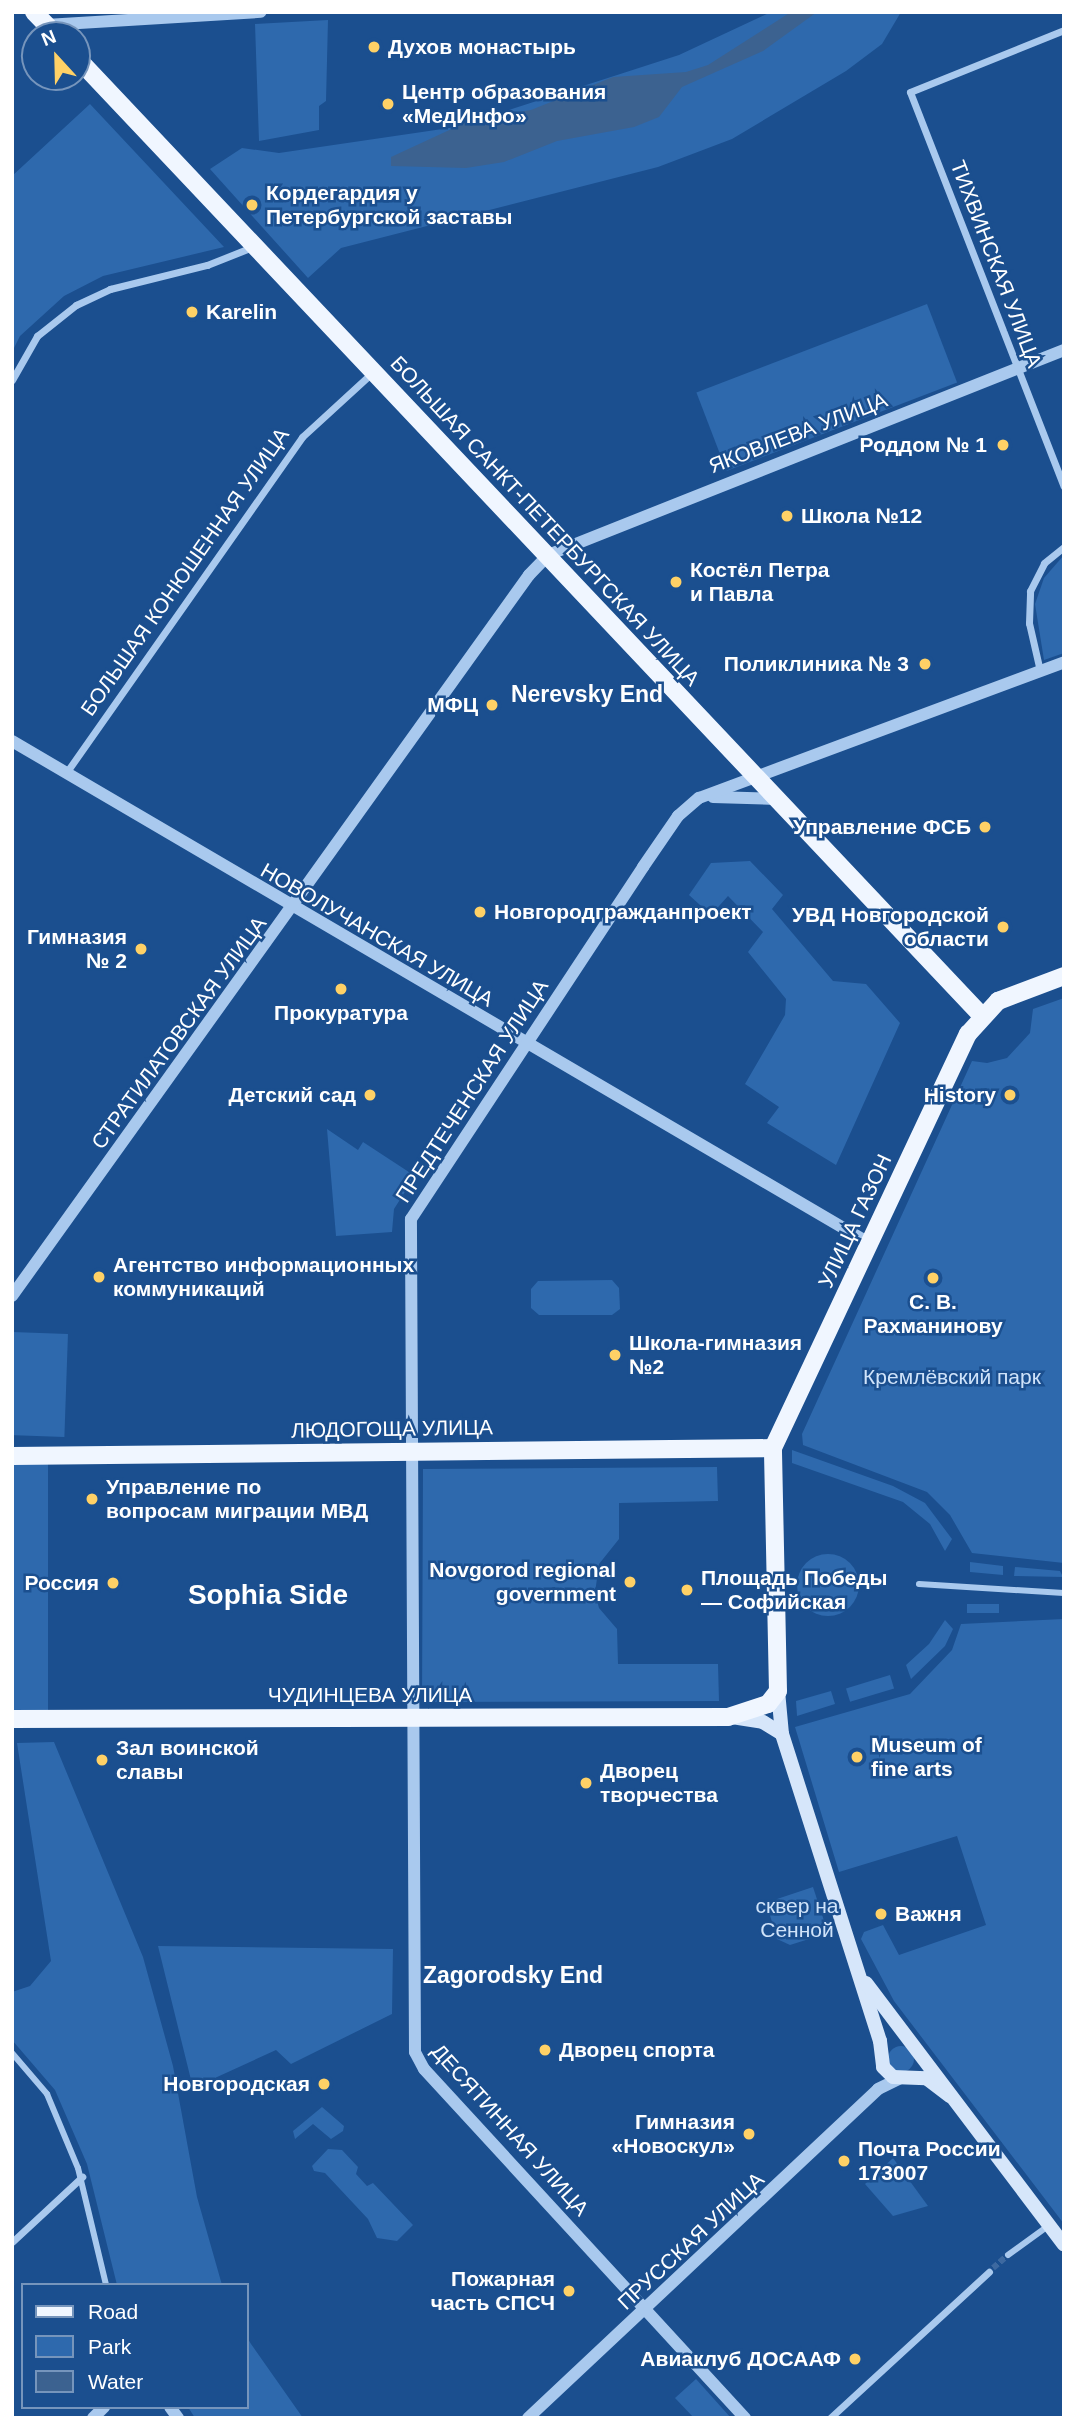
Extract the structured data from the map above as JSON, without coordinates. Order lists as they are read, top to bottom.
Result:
{
  "streets": {
    "main road": [
      "БОЛЬШАЯ САНКТ-ПЕТЕРБУРГСКАЯ УЛИЦА",
      "УЛИЦА ГАЗОН",
      "ЛЮДОГОЩА УЛИЦА",
      "ЧУДИНЦЕВА УЛИЦА"
    ],
    "street": [
      "ТИХВИНСКАЯ УЛИЦА",
      "ЯКОВЛЕВА УЛИЦА",
      "БОЛЬШАЯ КОНЮШЕННАЯ УЛИЦА",
      "НОВОЛУЧАНСКАЯ УЛИЦА",
      "СТРАТИЛАТОВСКАЯ УЛИЦА",
      "ПРЕДТЕЧЕНСКАЯ УЛИЦА",
      "ДЕСЯТИННАЯ УЛИЦА",
      "ПРУССКАЯ УЛИЦА"
    ]
  },
  "crossings": [
    ["ТИХВИНСКАЯ УЛИЦА", "ЯКОВЛЕВА УЛИЦА"],
    ["ЯКОВЛЕВА УЛИЦА", "БОЛЬШАЯ САНКТ-ПЕТЕРБУРГСКАЯ УЛИЦА"],
    ["ЯКОВЛЕВА УЛИЦА", "СТРАТИЛАТОВСКАЯ УЛИЦА"],
    ["БОЛЬШАЯ САНКТ-ПЕТЕРБУРГСКАЯ УЛИЦА", "БОЛЬШАЯ КОНЮШЕННАЯ УЛИЦА"],
    ["БОЛЬШАЯ САНКТ-ПЕТЕРБУРГСКАЯ УЛИЦА", "СТРАТИЛАТОВСКАЯ УЛИЦА"],
    ["БОЛЬШАЯ САНКТ-ПЕТЕРБУРГСКАЯ УЛИЦА", "ПРЕДТЕЧЕНСКАЯ УЛИЦА"],
    ["БОЛЬШАЯ САНКТ-ПЕТЕРБУРГСКАЯ УЛИЦА", "УЛИЦА ГАЗОН"],
    ["БОЛЬШАЯ КОНЮШЕННАЯ УЛИЦА", "НОВОЛУЧАНСКАЯ УЛИЦА"],
    ["НОВОЛУЧАНСКАЯ УЛИЦА", "СТРАТИЛАТОВСКАЯ УЛИЦА"],
    ["НОВОЛУЧАНСКАЯ УЛИЦА", "ПРЕДТЕЧЕНСКАЯ УЛИЦА"],
    ["НОВОЛУЧАНСКАЯ УЛИЦА", "УЛИЦА ГАЗОН"],
    ["ПРЕДТЕЧЕНСКАЯ УЛИЦА", "ЛЮДОГОЩА УЛИЦА"],
    ["ПРЕДТЕЧЕНСКАЯ УЛИЦА", "ЧУДИНЦЕВА УЛИЦА"],
    ["ПРЕДТЕЧЕНСКАЯ УЛИЦА", "ДЕСЯТИННАЯ УЛИЦА"],
    ["УЛИЦА ГАЗОН", "ЛЮДОГОЩА УЛИЦА"],
    ["ЧУДИНЦЕВА УЛИЦА", "ДЕСЯТИННАЯ УЛИЦА"],
    ["ДЕСЯТИННАЯ УЛИЦА", "ПРУССКАЯ УЛИЦА"]
  ],
  "districts": ["Nerevsky End", "Sophia Side", "Zagorodsky End"],
  "parks": ["Кремлёвский парк", "сквер на Сенной"],
  "places": [
    "Духов монастырь",
    "Центр образования «МедИнфо»",
    "Кордегардия у Петербургской заставы",
    "Karelin",
    "Роддом № 1",
    "Школа №12",
    "Костёл Петра и Павла",
    "Поликлиника № 3",
    "МФЦ",
    "Управление ФСБ",
    "Новгородгражданпроект",
    "УВД Новгородской области",
    "Гимназия № 2",
    "Прокуратура",
    "Детский сад",
    "History",
    "Агентство информационных коммуникаций",
    "С. В. Рахманинову",
    "Школа-гимназия №2",
    "Управление по вопросам миграции МВД",
    "Novgorod regional government",
    "Россия",
    "Площадь Победы — Софийская",
    "Museum of fine arts",
    "Зал воинской славы",
    "Дворец творчества",
    "Важня",
    "Дворец спорта",
    "Новгородская",
    "Гимназия «Новоскул»",
    "Почта России 173007",
    "Пожарная часть СПСЧ",
    "Авиаклуб ДОСААФ"
  ],
  "legend": ["Road", "Park", "Water"],
  "north": "top"
}
